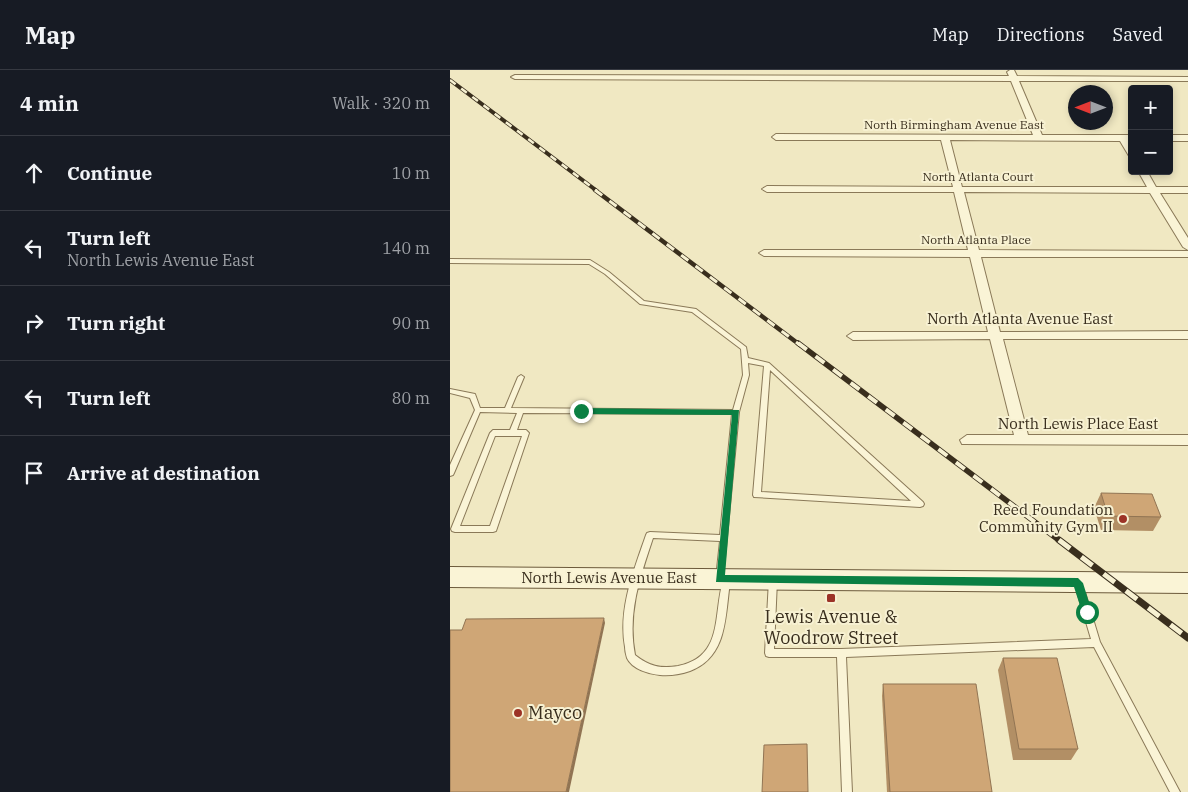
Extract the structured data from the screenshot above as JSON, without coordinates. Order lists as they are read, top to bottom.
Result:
{
  "streets": {
    "main road": ["North Lewis Avenue East"],
    "street": [
      "North Birmingham Avenue East",
      "North Atlanta Court",
      "North Atlanta Place",
      "North Atlanta Avenue East",
      "North Lewis Place East"
    ]
  },
  "places": {
    "other": ["Reed Foundation Community Gym II", "Mayco"],
    "transit": ["Lewis Avenue & Woodrow Street"]
  },
  "north": "left",
  "page": {
    "header": "Map",
    "nav": ["Map", "Directions", "Saved"],
    "heading": ["4 min", "Walk · 320 m"],
    "map_buttons": ["+", "−"],
    "list": [
      ["Continue", "10 m"],
      ["Turn left", "North Lewis Avenue East", "140 m"],
      ["Turn right", "90 m"],
      ["Turn left", "80 m"],
      "Arrive at destination"
    ]
  }
}
